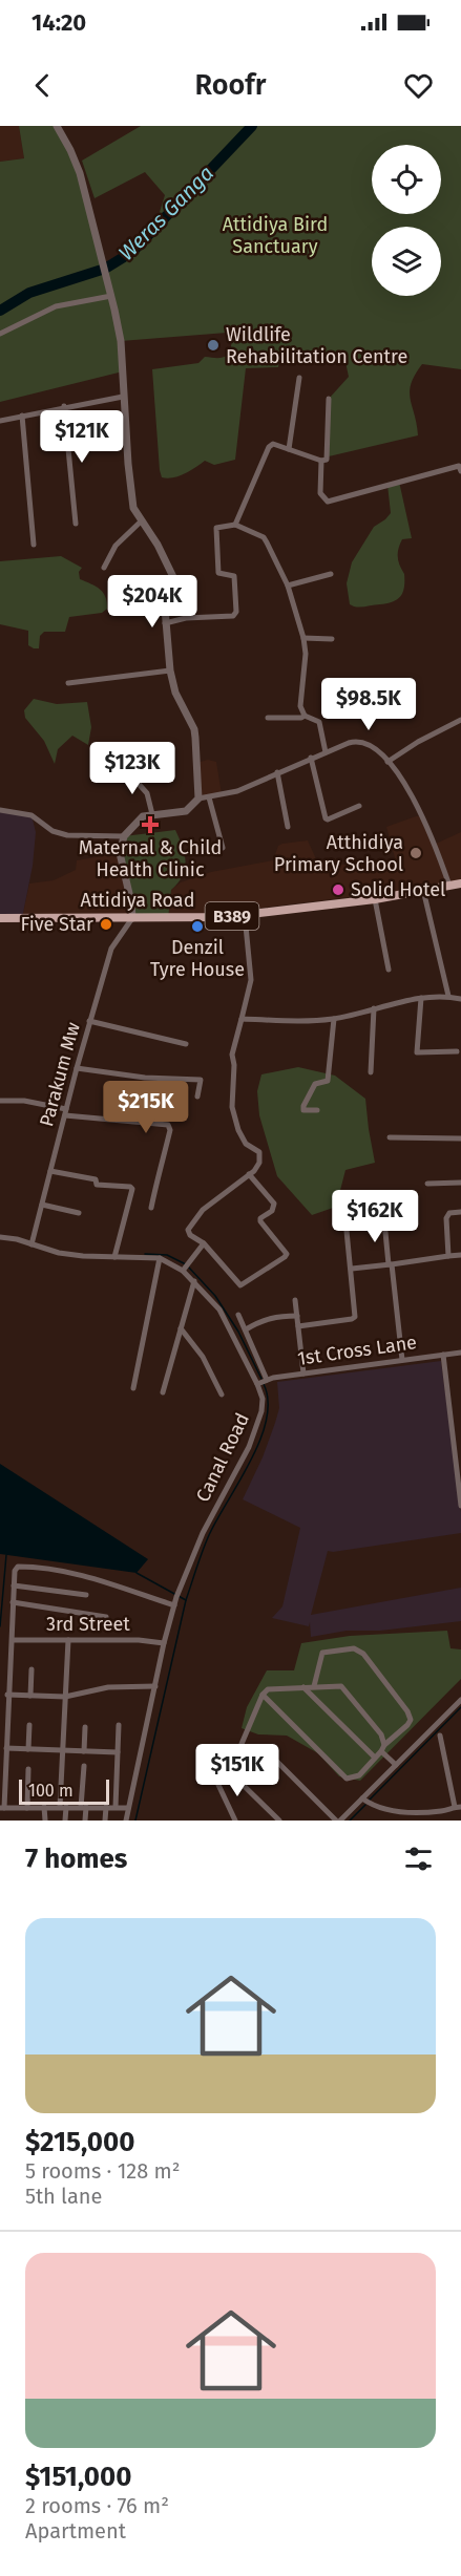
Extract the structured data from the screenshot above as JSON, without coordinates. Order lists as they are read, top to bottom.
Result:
{
  "streets": {
    "main road": ["Attidiya Road", "B389"],
    "street": [
      "Parakum Mw",
      "1st Cross Lane",
      "Canal Road",
      "3rd Street"
    ]
  },
  "crossings": [
    ["Attidiya Road", "Parakum Mw"],
    ["Parakum Mw", "Canal Road"],
    ["1st Cross Lane", "Canal Road"],
    ["Canal Road", "3rd Street"]
  ],
  "water": ["Weras Ganga"],
  "parks": ["Attidiya Bird Sanctuary"],
  "places": {
    "other": [
      "Wildlife Rehabilitation Centre",
      "Atthidiya Primary School",
      "Solid Hotel",
      "Five Star",
      "Denzil Tyre House"
    ],
    "health": ["Maternal & Child Health Clinic"]
  },
  "scale_bar": "100 m",
  "page": {
    "status": "14:20",
    "header": "Roofr",
    "price": [
      "$121K",
      "$204K",
      "$98.5K",
      "$123K",
      "$215K",
      "$162K",
      "$151K"
    ],
    "scale": "100 m",
    "heading": "7 homes",
    "list": [
      {
        "name": "$215,000",
        "note": "5 rooms · 128 m² · 5th lane"
      },
      {
        "name": "$151,000",
        "note": "2 rooms · 76 m² · Apartment"
      }
    ]
  }
}
